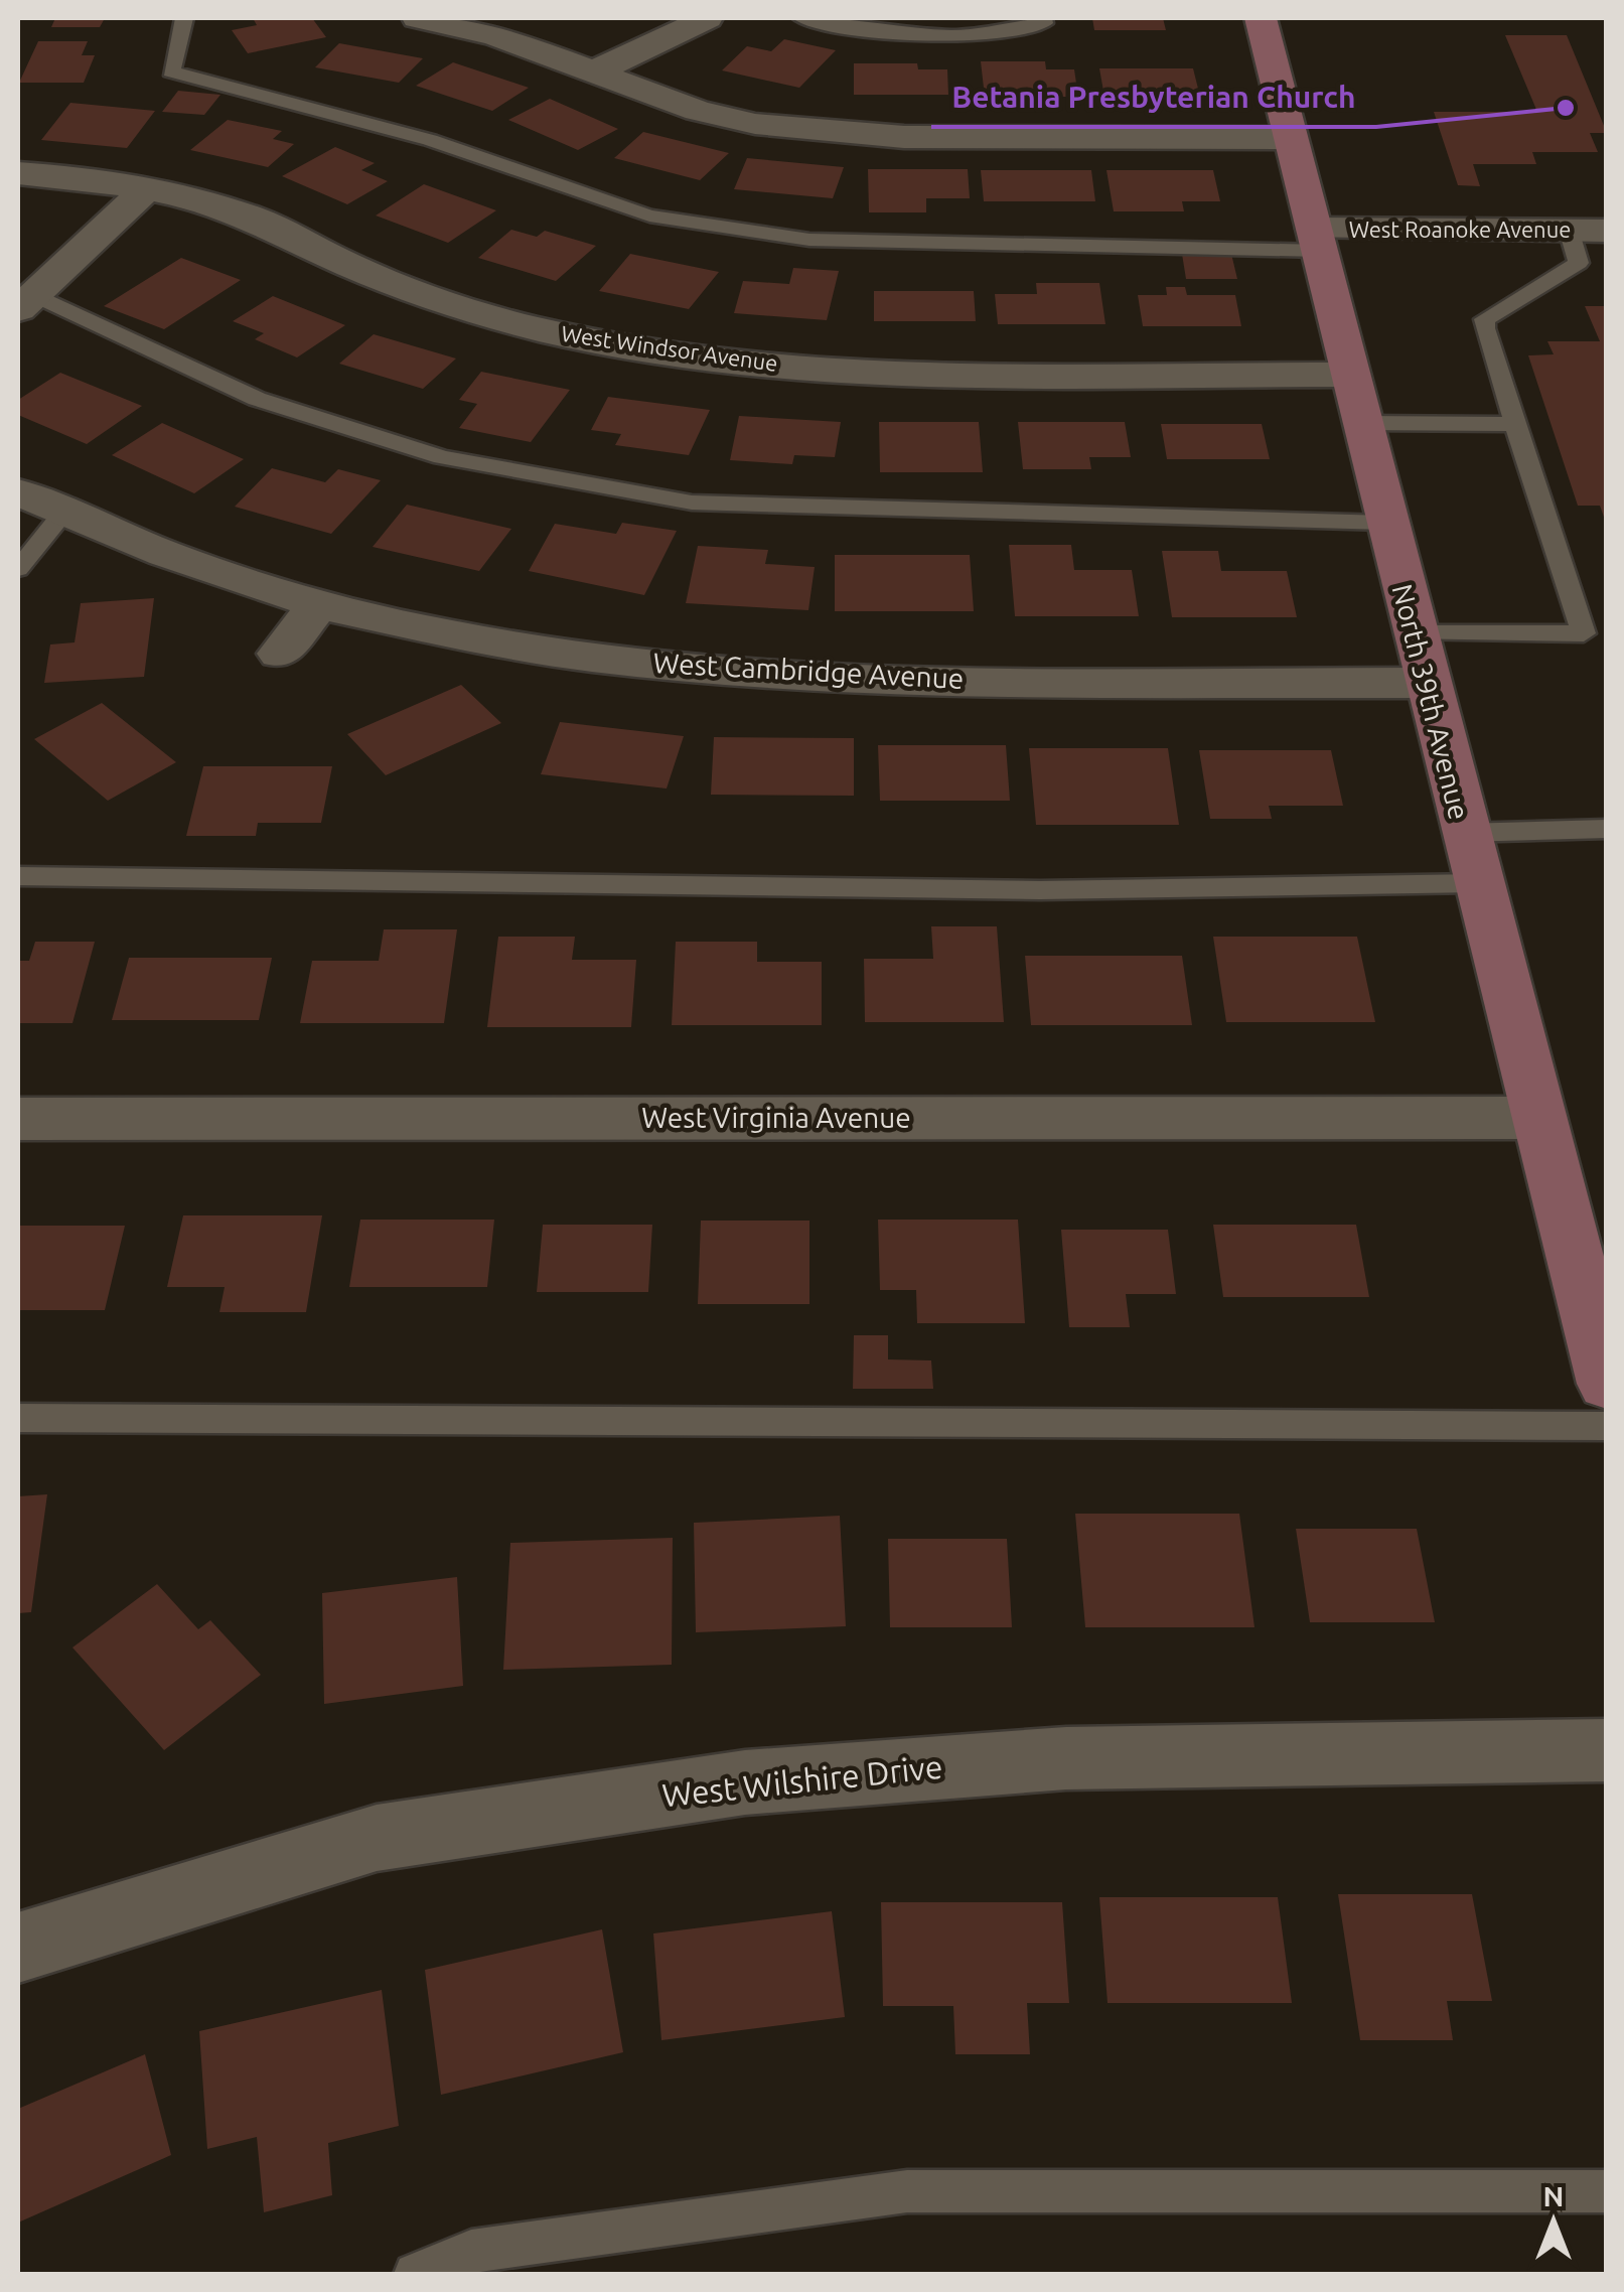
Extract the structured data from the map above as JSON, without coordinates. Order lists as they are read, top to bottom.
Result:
{
  "streets": {
    "street": [
      "West Roanoke Avenue",
      "West Windsor Avenue",
      "West Cambridge Avenue",
      "North 39th Avenue",
      "West Virginia Avenue",
      "West Wilshire Drive"
    ]
  },
  "crossings": [
    ["West Roanoke Avenue", "North 39th Avenue"],
    ["West Windsor Avenue", "North 39th Avenue"],
    ["West Cambridge Avenue", "North 39th Avenue"],
    ["North 39th Avenue", "West Virginia Avenue"]
  ],
  "places": ["Betania Presbyterian Church"],
  "north": "top"
}
